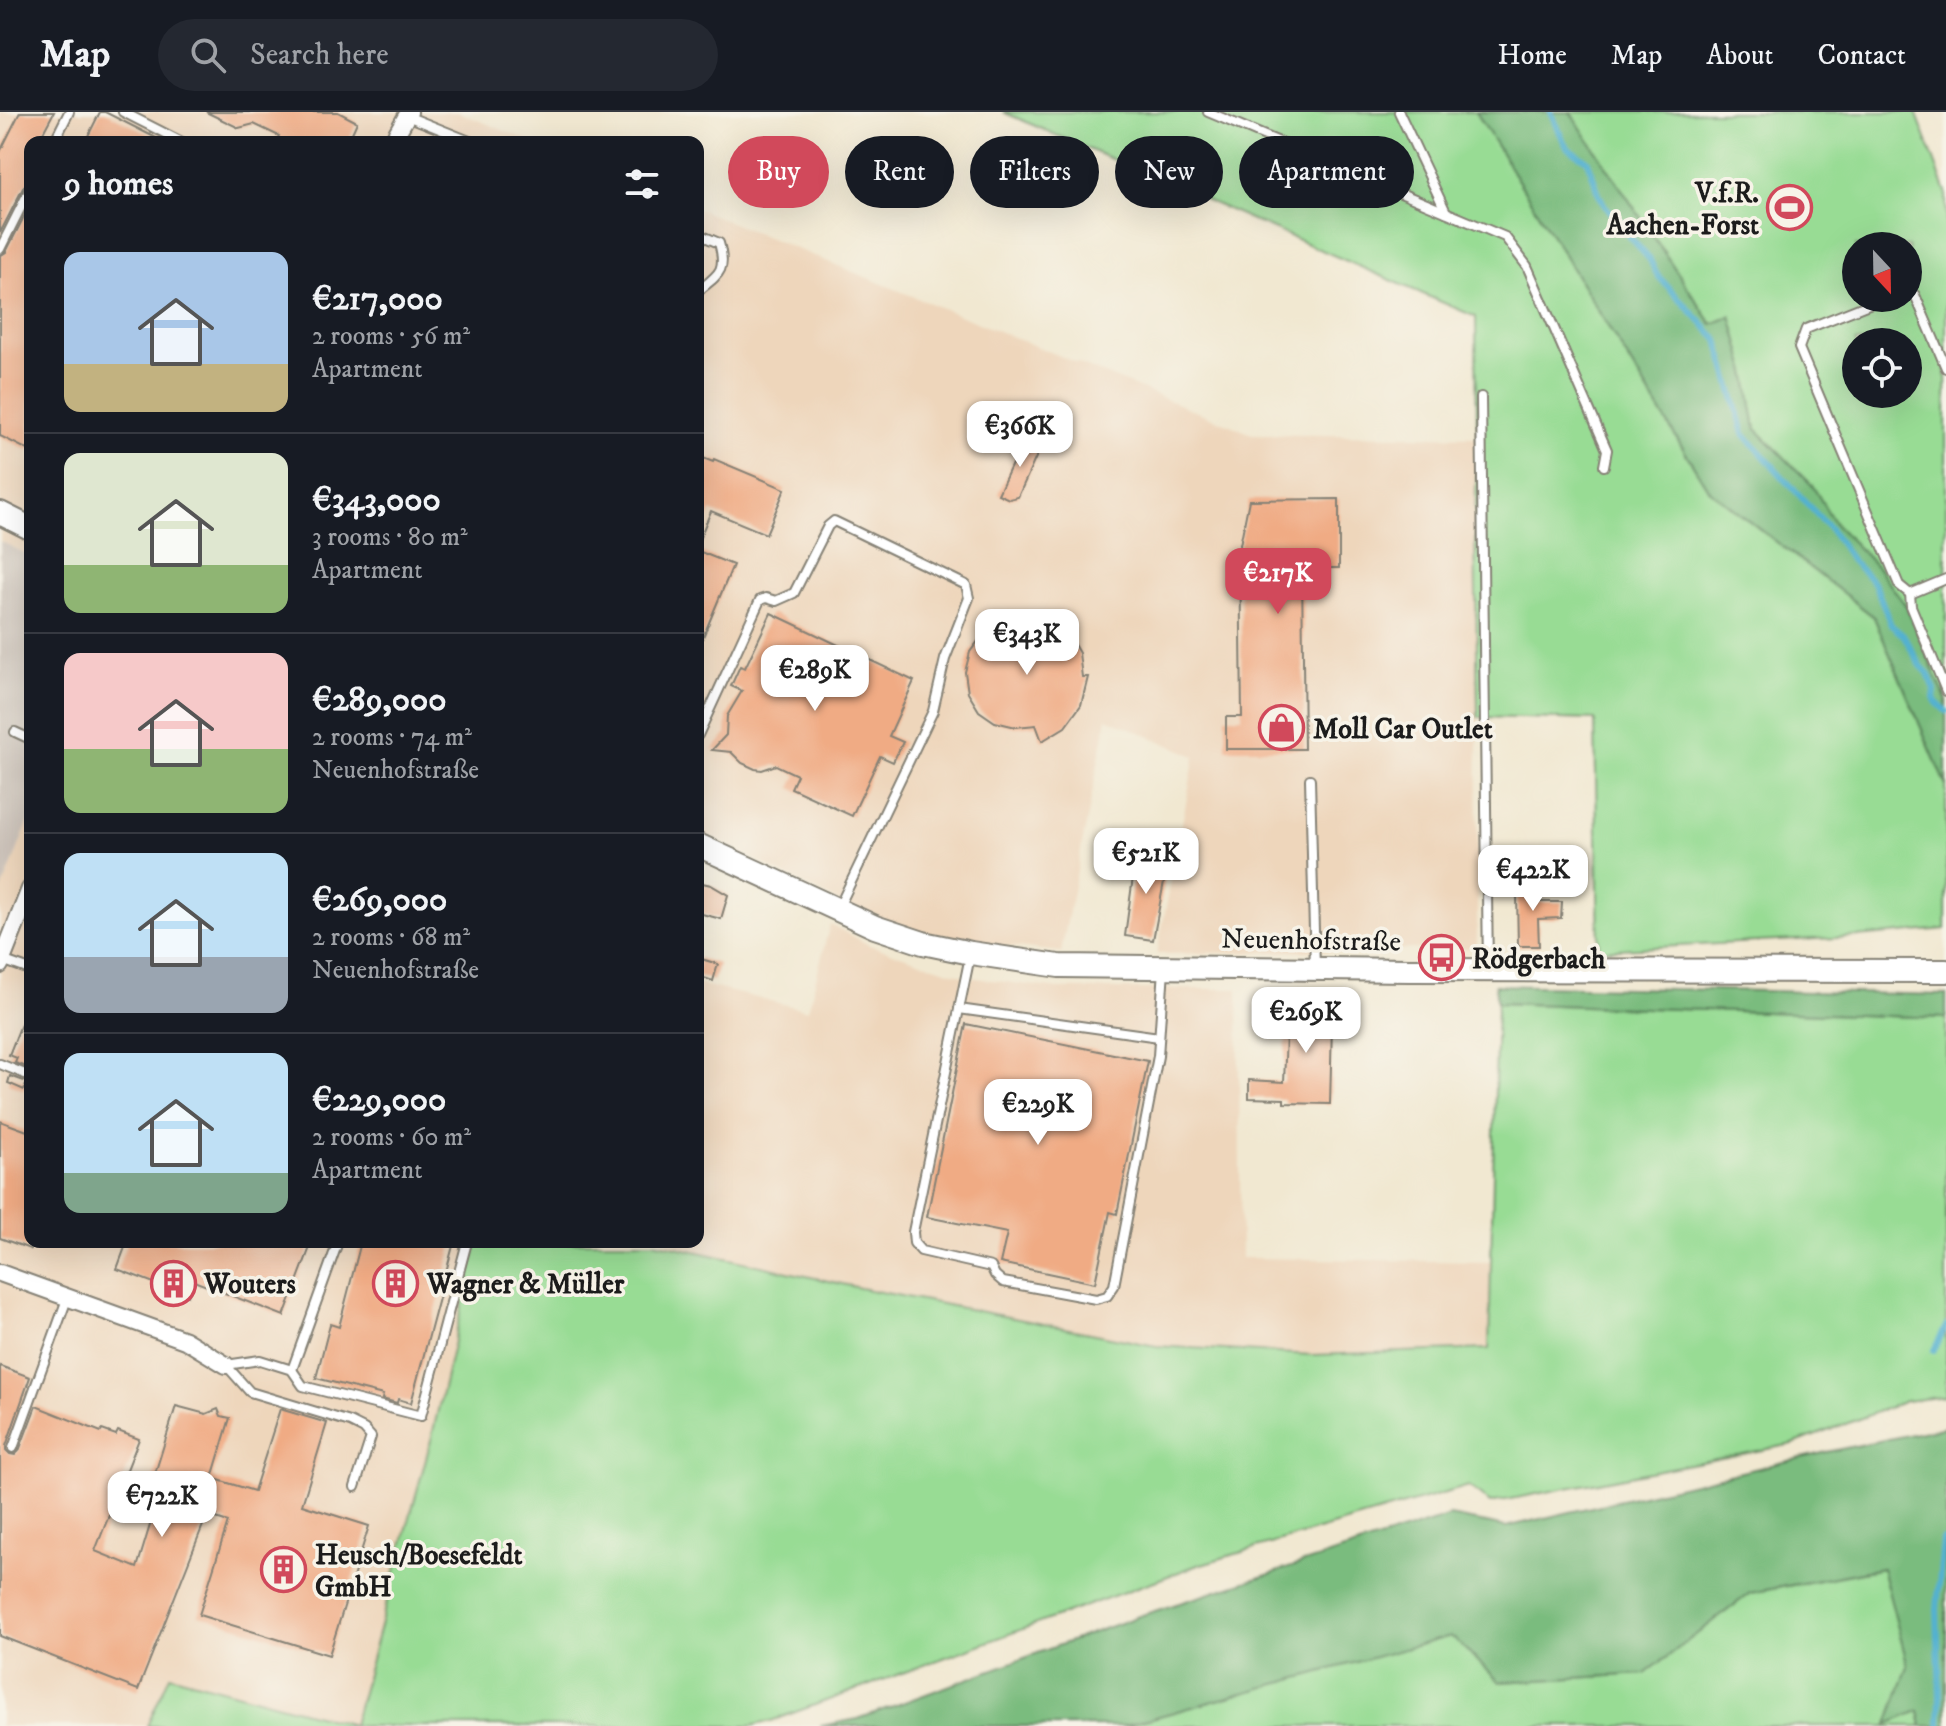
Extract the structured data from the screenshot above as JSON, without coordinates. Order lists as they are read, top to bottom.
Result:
{
  "streets": {
    "street": ["Neuenhofstraße"]
  },
  "places": {
    "sports": ["V.f.R. Aachen-Forst"],
    "shop": ["Moll Car Outlet"],
    "bus stop": ["Rödgerbach"],
    "building": ["Wouters", "Wagner & Müller", "Heusch/Boesefeldt GmbH"]
  },
  "north": "bottom",
  "page": {
    "header": "Map",
    "search": "Search here",
    "nav": [
      "Home",
      "Map",
      "About",
      "Contact"
    ],
    "chip": [
      "Buy",
      "Rent",
      "Filters",
      "New",
      "Apartment"
    ],
    "heading": "9 homes",
    "list": [
      {
        "name": "€217,000",
        "note": "2 rooms · 56 m² · Apartment"
      },
      {
        "name": "€343,000",
        "note": "3 rooms · 80 m² · Apartment"
      },
      {
        "name": "€289,000",
        "note": "2 rooms · 74 m² · Neuenhofstraße"
      },
      {
        "name": "€269,000",
        "note": "2 rooms · 68 m² · Neuenhofstraße"
      },
      {
        "name": "€229,000",
        "note": "2 rooms · 60 m² · Apartment"
      }
    ],
    "price": [
      "€366K",
      "€217K",
      "€343K",
      "€289K",
      "€521K",
      "€422K",
      "€269K",
      "€229K",
      "€722K"
    ]
  }
}
